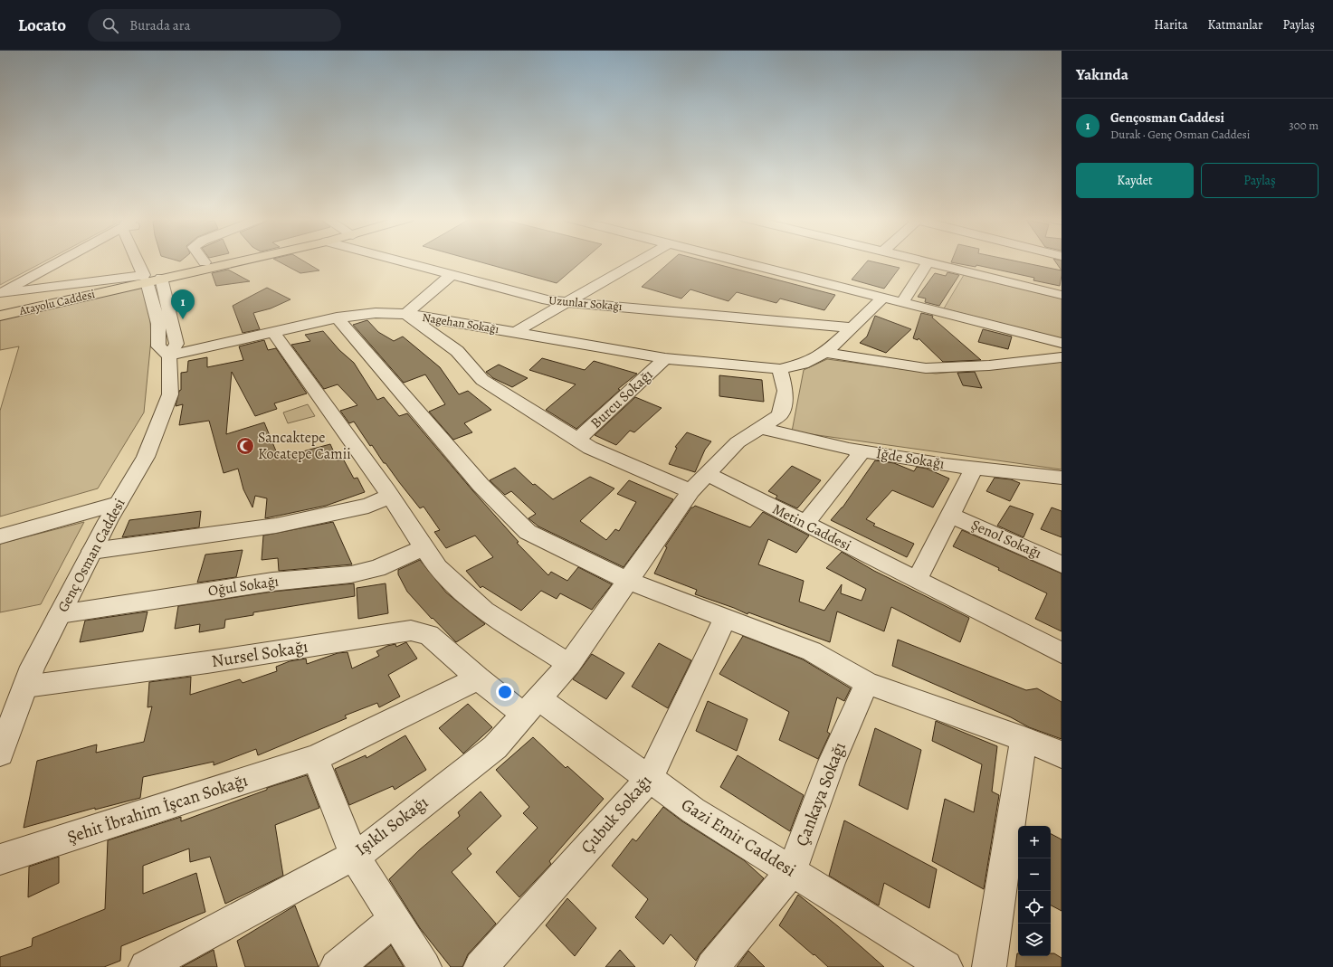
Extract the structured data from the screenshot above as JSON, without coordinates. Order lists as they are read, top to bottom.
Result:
{
  "streets": {
    "main road": ["Atayolu Caddesi"],
    "street": [
      "Uzunlar Sokağı",
      "Nagehan Sokağı",
      "Burcu Sokağı",
      "İğde Sokağı",
      "Metin Caddesi",
      "Şenol Sokağı",
      "Genç Osman Caddesi",
      "Oğul Sokağı",
      "Nursel Sokağı",
      "Çankaya Sokağı",
      "Şehit İbrahim İşcan Sokağı",
      "Çubuk Sokağı",
      "Işıklı Sokağı",
      "Gazi Emir Caddesi"
    ]
  },
  "crossings": [
    ["Atayolu Caddesi", "Genç Osman Caddesi"],
    ["Uzunlar Sokağı", "Nagehan Sokağı"],
    ["Nagehan Sokağı", "Burcu Sokağı"],
    ["Nagehan Sokağı", "Genç Osman Caddesi"],
    ["Nagehan Sokağı", "Işıklı Sokağı"],
    ["İğde Sokağı", "Işıklı Sokağı"],
    ["Metin Caddesi", "Işıklı Sokağı"],
    ["Genç Osman Caddesi", "Oğul Sokağı"],
    ["Genç Osman Caddesi", "Nursel Sokağı"],
    ["Nursel Sokağı", "Şehit İbrahim İşcan Sokağı"],
    ["Nursel Sokağı", "Işıklı Sokağı"],
    ["Nursel Sokağı", "Gazi Emir Caddesi"],
    ["Çankaya Sokağı", "Gazi Emir Caddesi"],
    ["Çubuk Sokağı", "Gazi Emir Caddesi"],
    ["Işıklı Sokağı", "Gazi Emir Caddesi"]
  ],
  "places": {
    "mosque": ["Sancaktepe Kocatepe Camii"]
  },
  "page": {
    "header": "Locato",
    "search": "Burada ara",
    "nav": ["Harita", "Katmanlar", "Paylaş"],
    "heading": "Yakında",
    "list": [
      {
        "mark": "1",
        "name": "Gençosman Caddesi",
        "note": "Durak · Genç Osman Caddesi",
        "value": "300 m"
      }
    ],
    "buttons": ["Kaydet", "Paylaş"],
    "pins": "1",
    "map_buttons": ["+", "−"]
  }
}
